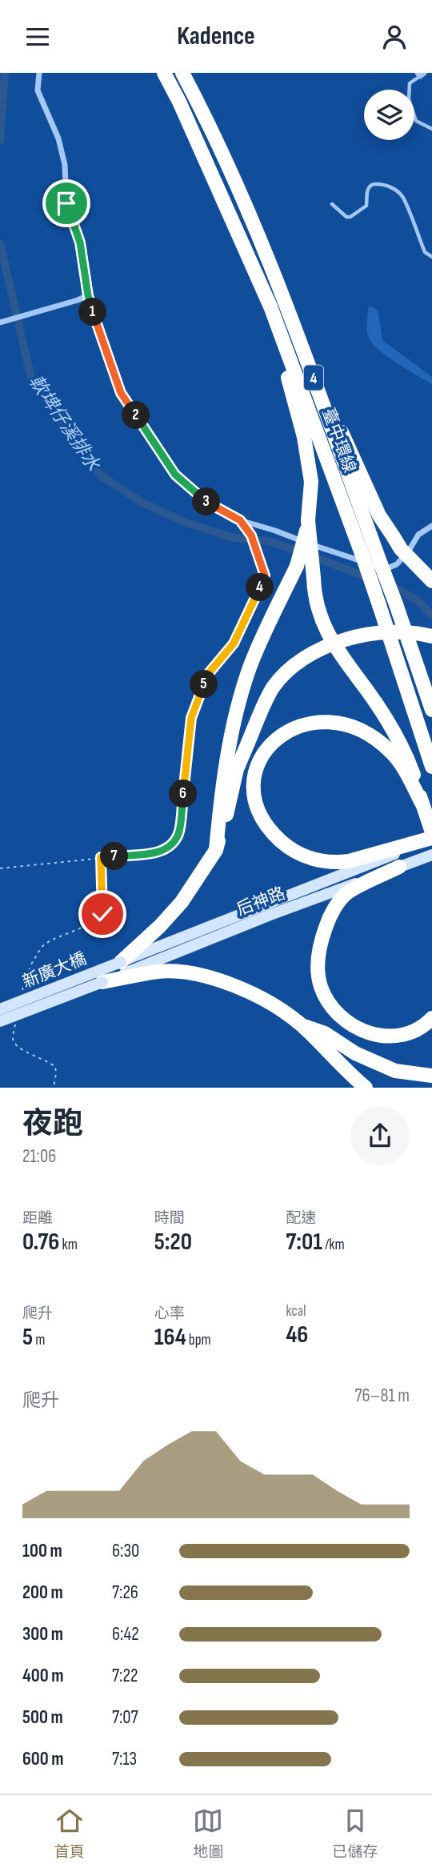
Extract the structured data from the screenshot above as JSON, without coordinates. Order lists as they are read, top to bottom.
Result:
{
  "streets": {
    "highway": ["4", "臺中環線"],
    "street": ["后神路", "新廣大橋"]
  },
  "crossings": [
    ["后神路", "新廣大橋"]
  ],
  "water": ["軟埤仔溪排水"],
  "page": {
    "header": "Kadence",
    "pins": [
      "1",
      "2",
      "3",
      "4",
      "5",
      "6",
      "7"
    ],
    "heading": ["夜跑", "21:06"],
    "stats": [
      ["距離", "0.76 km"],
      ["時間", "5:20"],
      ["配速", "7:01 /km"],
      ["爬升", "5 m"],
      ["心率", "164 bpm"],
      ["kcal", "46"]
    ],
    "chart": ["爬升", "76–81 m"],
    "list": [
      {
        "name": "100 m",
        "note": "6:30"
      },
      {
        "name": "200 m",
        "note": "7:26"
      },
      {
        "name": "300 m",
        "note": "6:42"
      },
      {
        "name": "400 m",
        "note": "7:22"
      },
      {
        "name": "500 m",
        "note": "7:07"
      },
      {
        "name": "600 m",
        "note": "7:13"
      }
    ],
    "tabs": ["首頁", "地圖", "已儲存"]
  }
}
